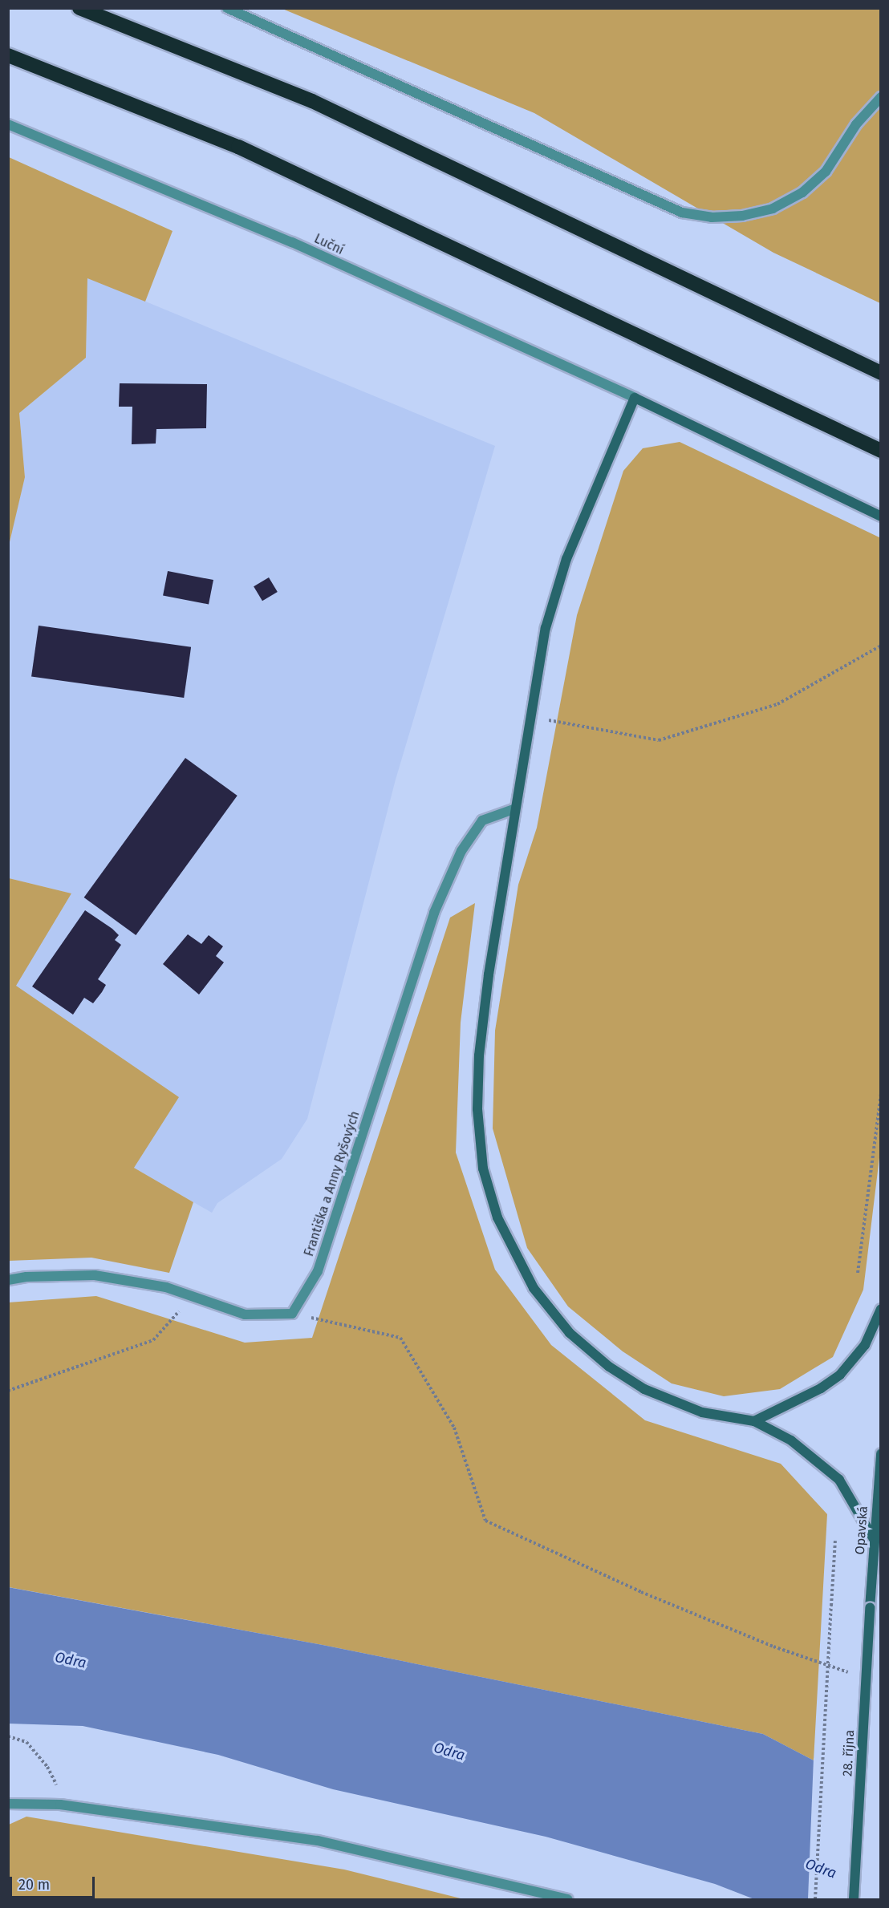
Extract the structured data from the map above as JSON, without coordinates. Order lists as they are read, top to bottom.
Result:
{
  "streets": {
    "main road": ["Opavská", "28. října"],
    "street": ["Luční", "Františka a Anny Ryšových"]
  },
  "crossings": [
    ["Opavská", "28. října"]
  ],
  "water": ["Odra"],
  "scale_bar": "20 m"
}
